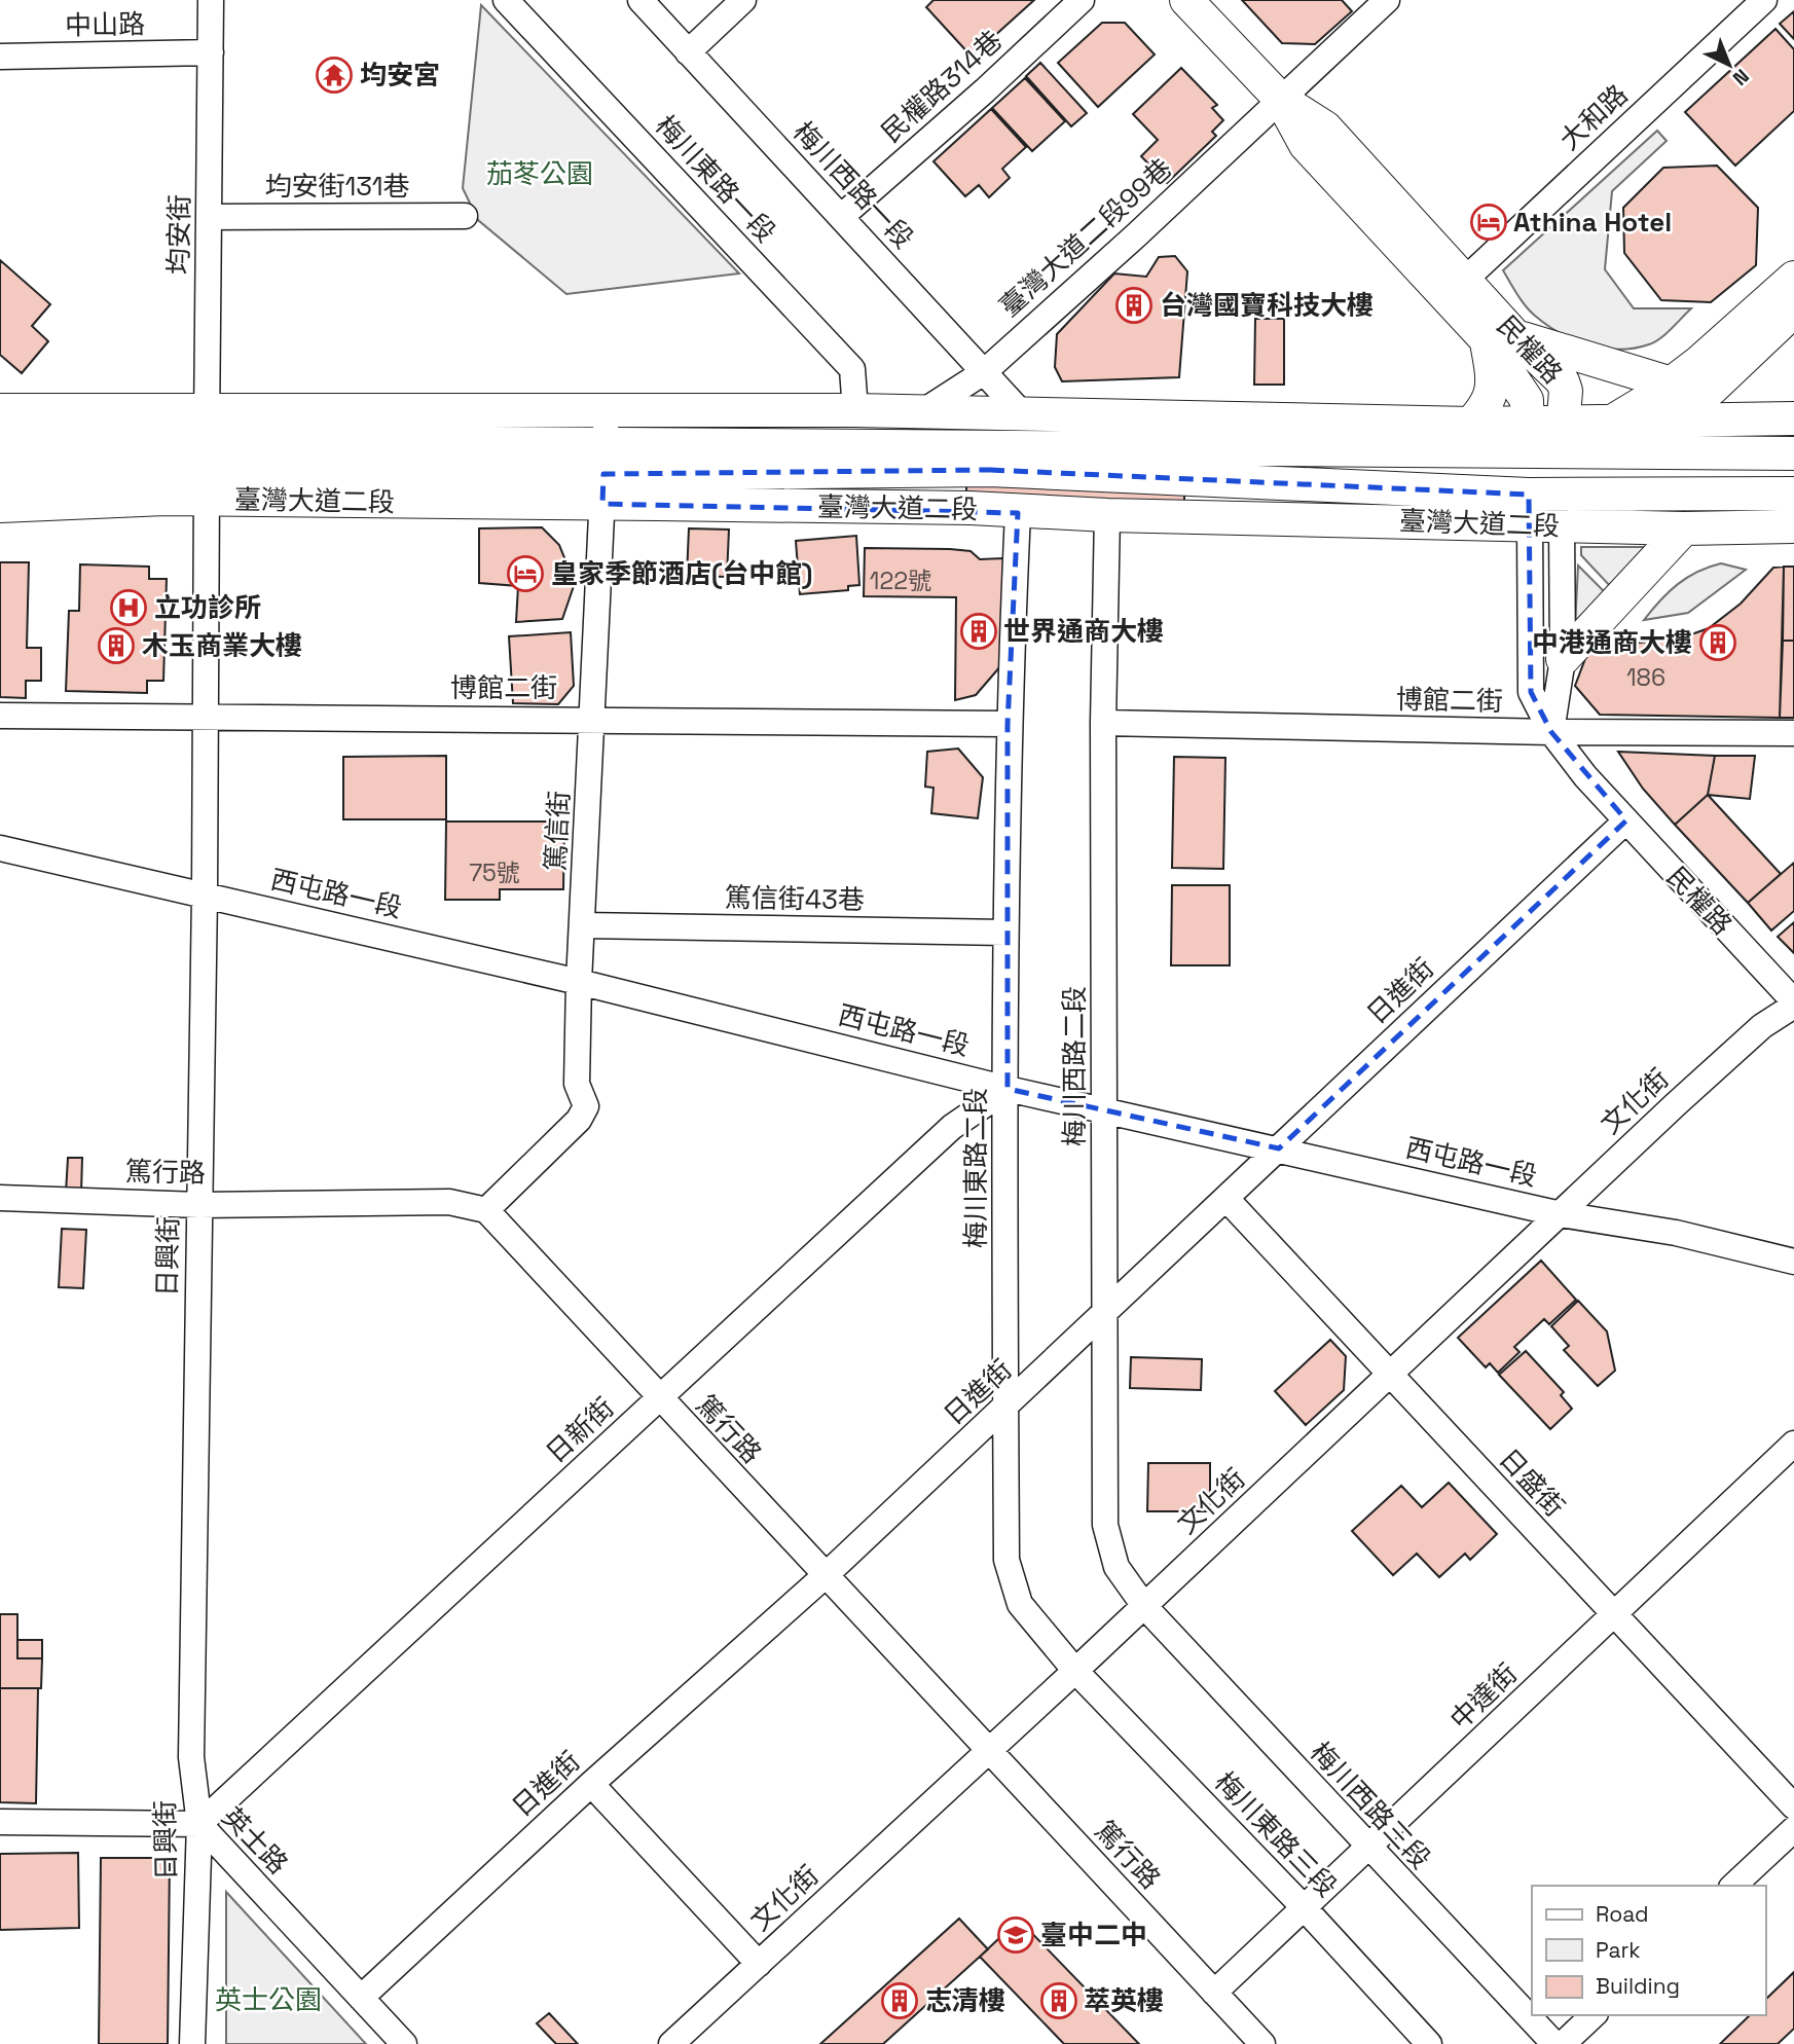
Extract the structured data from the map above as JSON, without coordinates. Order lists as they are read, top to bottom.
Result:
{
  "streets": {
    "main road": ["民權路", "臺灣大道二段"],
    "street": [
      "中山路",
      "民權路314巷",
      "大和路",
      "梅川東路一段",
      "梅川西路一段",
      "均安街131巷",
      "均安街",
      "臺灣大道二段99巷",
      "博館二街",
      "篤信街",
      "西屯路一段",
      "篤信街43巷",
      "日進街",
      "梅川西路二段",
      "文化街",
      "梅川東路二段",
      "篤行路",
      "日興街",
      "日新街",
      "日盛街",
      "中達街",
      "梅川西路三段",
      "梅川東路三段",
      "英士路"
    ]
  },
  "crossings": [
    ["中山路", "均安街"],
    ["民權路314巷", "梅川西路一段"],
    ["大和路", "民權路"],
    ["梅川東路一段", "臺灣大道二段"],
    ["梅川西路一段", "臺灣大道二段99巷"],
    ["梅川西路一段", "臺灣大道二段"],
    ["均安街131巷", "均安街"],
    ["均安街", "臺灣大道二段"],
    ["均安街", "日興街"],
    ["臺灣大道二段99巷", "民權路"],
    ["臺灣大道二段99巷", "臺灣大道二段"],
    ["民權路", "臺灣大道二段"],
    ["民權路", "博館二街"],
    ["民權路", "日進街"],
    ["民權路", "文化街"],
    ["臺灣大道二段", "篤信街"],
    ["臺灣大道二段", "梅川西路二段"],
    ["臺灣大道二段", "梅川東路二段"],
    ["臺灣大道二段", "日興街"],
    ["博館二街", "篤信街"],
    ["博館二街", "梅川西路二段"],
    ["博館二街", "梅川東路二段"],
    ["博館二街", "日興街"],
    ["篤信街", "西屯路一段"],
    ["篤信街", "篤信街43巷"],
    ["篤信街", "篤行路"],
    ["西屯路一段", "日進街"],
    ["西屯路一段", "梅川西路二段"],
    ["西屯路一段", "文化街"],
    ["西屯路一段", "梅川東路二段"],
    ["西屯路一段", "日興街"],
    ["西屯路一段", "日新街"],
    ["篤信街43巷", "梅川東路二段"],
    ["日進街", "梅川西路二段"],
    ["日進街", "梅川東路二段"],
    ["日進街", "篤行路"],
    ["日進街", "日盛街"],
    ["日進街", "英士路"],
    ["梅川西路二段", "文化街"],
    ["梅川西路二段", "梅川西路三段"],
    ["文化街", "梅川東路二段"],
    ["文化街", "篤行路"],
    ["文化街", "日盛街"],
    ["文化街", "梅川西路三段"],
    ["文化街", "梅川東路三段"],
    ["梅川東路二段", "日新街"],
    ["梅川東路二段", "梅川東路三段"],
    ["篤行路", "日興街"],
    ["篤行路", "日新街"],
    ["篤行路", "中達街"],
    ["日興街", "日新街"],
    ["日興街", "英士路"],
    ["日新街", "英士路"],
    ["日盛街", "中達街"],
    ["中達街", "梅川西路三段"],
    ["中達街", "梅川東路三段"]
  ],
  "parks": ["茄苳公園", "英士公園"],
  "places": {
    "temple": ["均安宮"],
    "hotel": ["Athina Hotel", "皇家季節酒店(台中館)"],
    "building": [
      "台灣國寶科技大樓",
      "世界通商大樓",
      "中港通商大樓",
      "木玉商業大樓",
      "志清樓",
      "萃英樓"
    ],
    "hospital": ["立功診所"],
    "school or university": ["臺中二中"]
  },
  "house_numbers": ["122號", "186", "75號"],
  "legend": ["Road", "Park", "Building"],
  "north": "bottom right"
}
